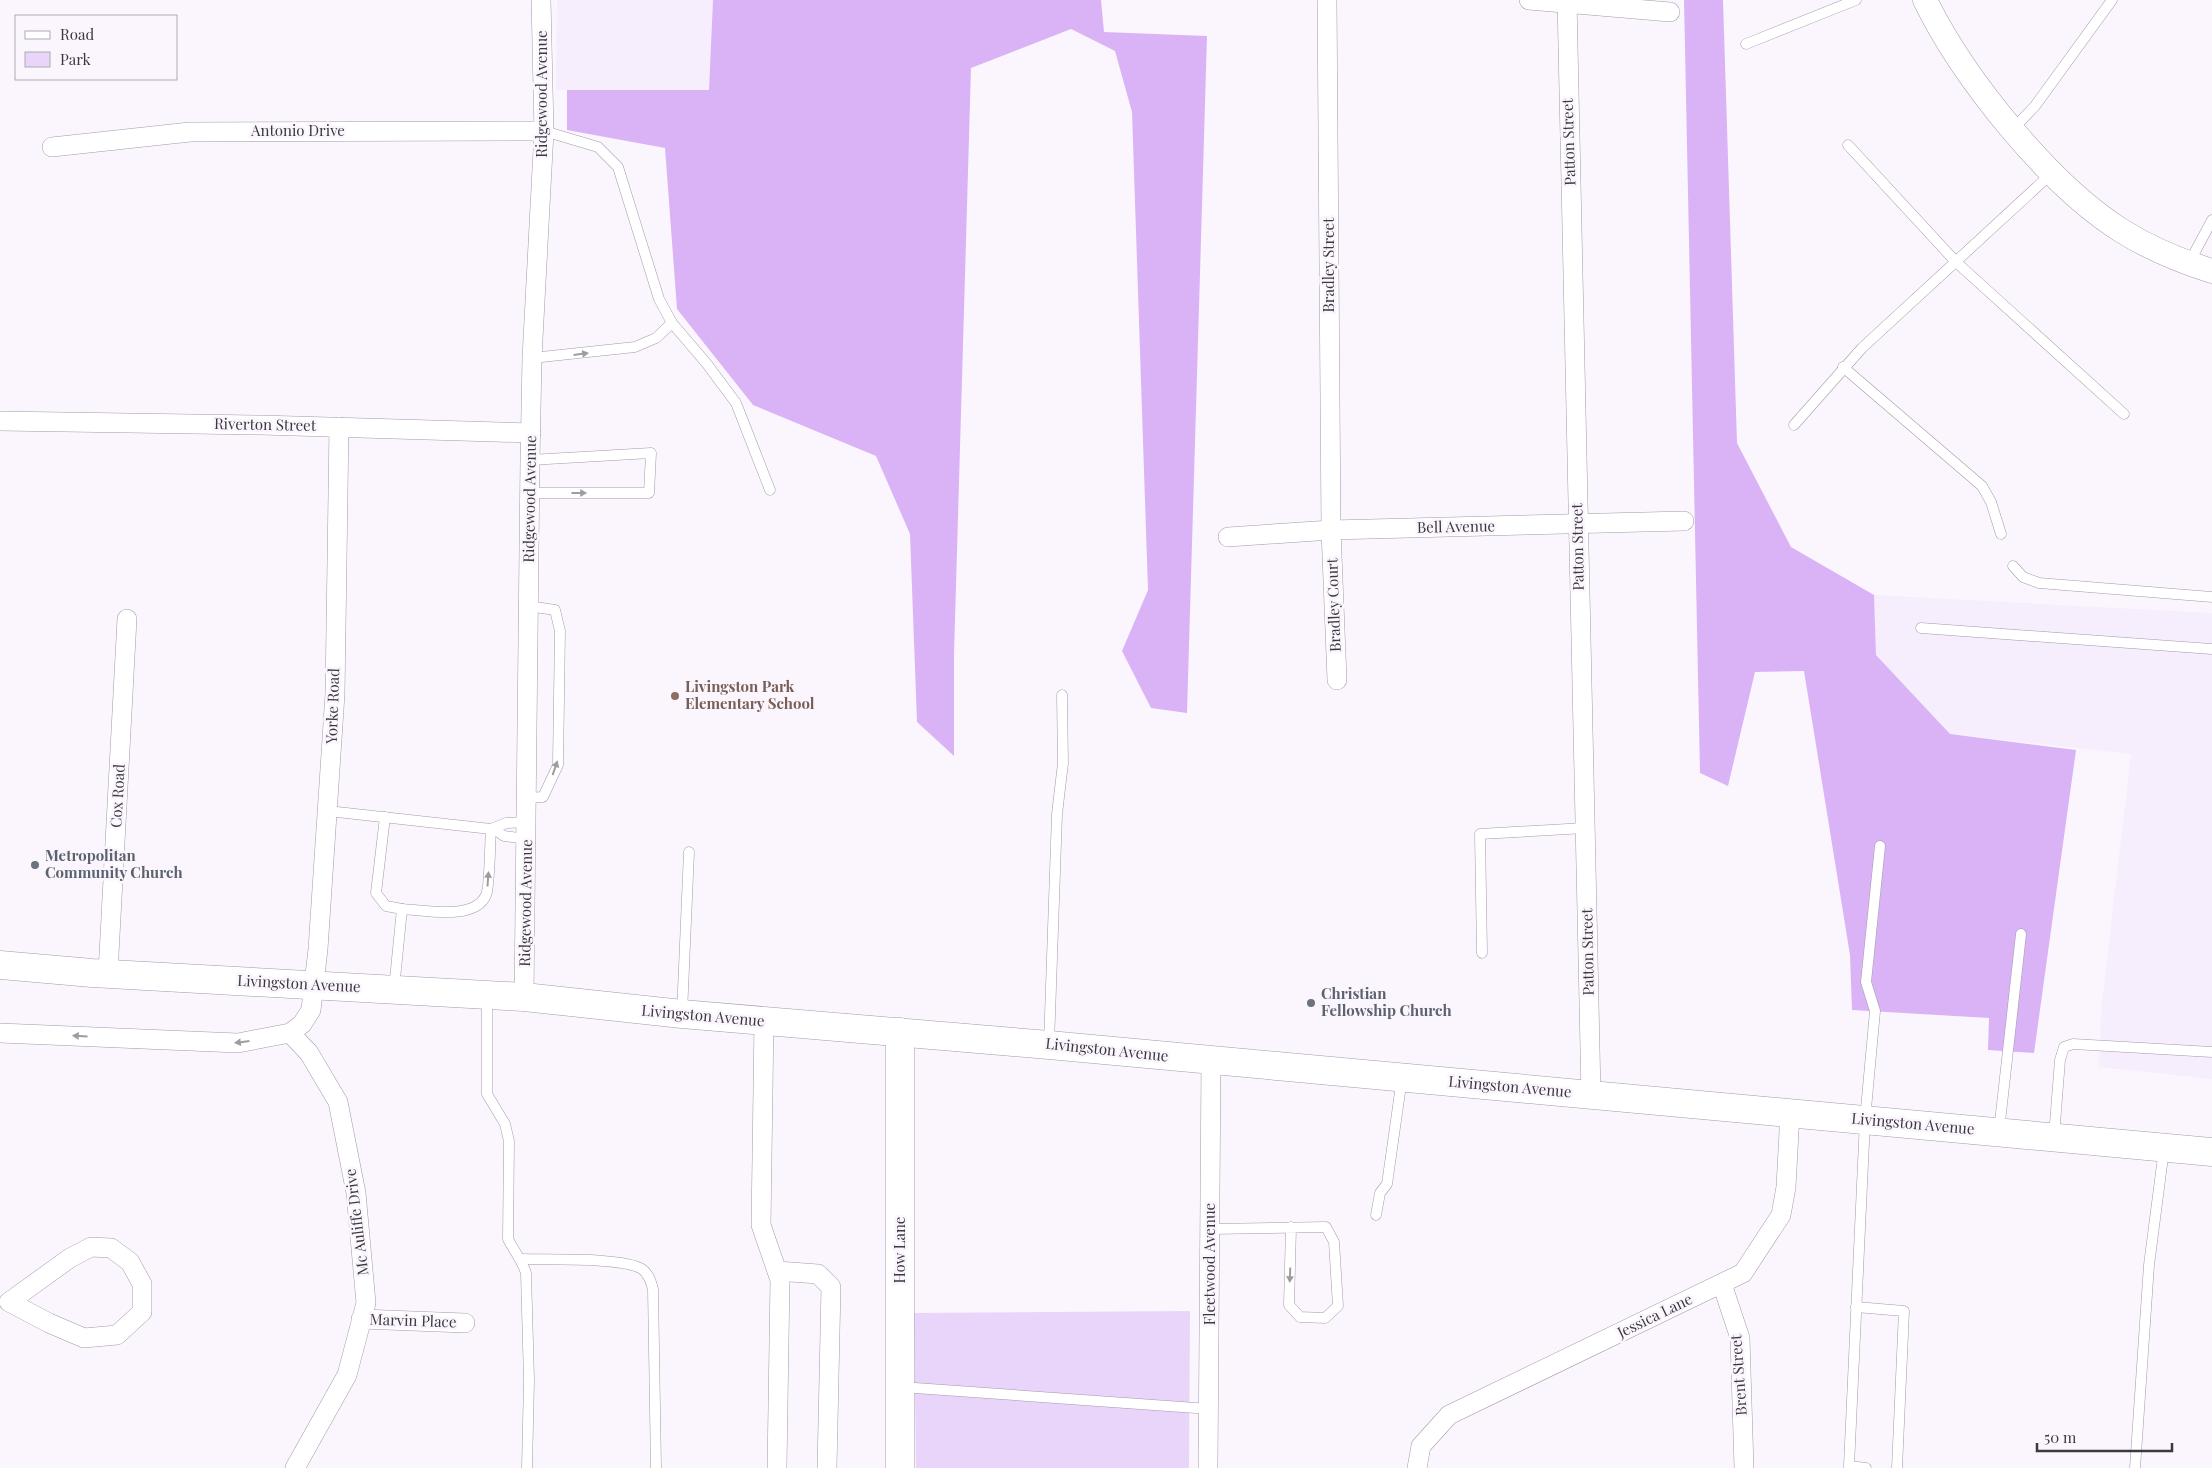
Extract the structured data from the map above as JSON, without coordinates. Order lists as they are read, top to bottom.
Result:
{
  "streets": {
    "main road": ["Livingston Avenue", "How Lane"],
    "street": [
      "Ridgewood Avenue",
      "Antonio Drive",
      "Patton Street",
      "Bradley Street",
      "Riverton Street",
      "Bell Avenue",
      "Bradley Court",
      "Yorke Road",
      "Cox Road",
      "Mc Auliffe Drive",
      "Fleetwood Avenue",
      "Jessica Lane",
      "Marvin Place",
      "Brent Street"
    ]
  },
  "crossings": [
    ["Ridgewood Avenue", "Antonio Drive"],
    ["Ridgewood Avenue", "Riverton Street"],
    ["Ridgewood Avenue", "Livingston Avenue"],
    ["Patton Street", "Bell Avenue"],
    ["Patton Street", "Livingston Avenue"],
    ["Bradley Street", "Bell Avenue"],
    ["Bradley Street", "Bradley Court"],
    ["Riverton Street", "Yorke Road"],
    ["Bell Avenue", "Bradley Court"],
    ["Yorke Road", "Livingston Avenue"],
    ["Cox Road", "Livingston Avenue"],
    ["Livingston Avenue", "How Lane"],
    ["Livingston Avenue", "Fleetwood Avenue"],
    ["Livingston Avenue", "Jessica Lane"],
    ["Mc Auliffe Drive", "Marvin Place"],
    ["Jessica Lane", "Brent Street"]
  ],
  "places": ["Livingston Park Elementary School", "Metropolitan Community Church", "Christian Fellowship Church"],
  "legend": ["Road", "Park"],
  "scale_bar": "50 m"
}
